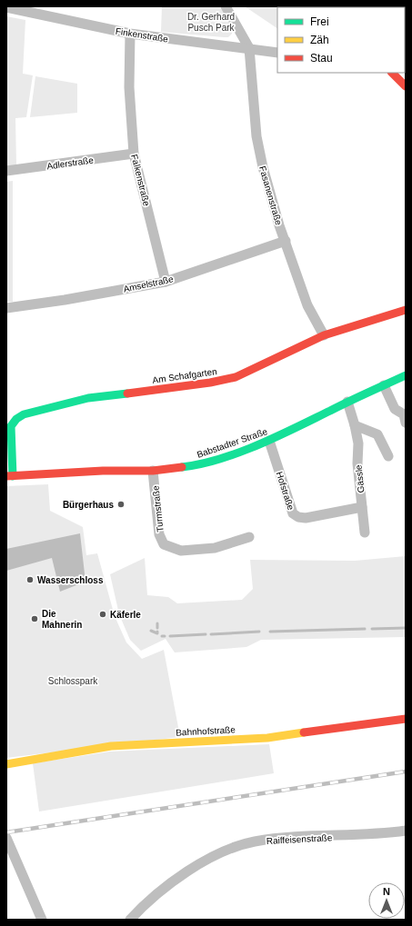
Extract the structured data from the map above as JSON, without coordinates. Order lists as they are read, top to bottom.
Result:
{
  "streets": {
    "street": [
      "Finkenstraße",
      "Adlerstraße",
      "Falkenstraße",
      "Fasanenstraße",
      "Amselstraße",
      "Am Schafgarten",
      "Babstadter Straße",
      "Gässle",
      "Hofstraße",
      "Turmstraße",
      "Bahnhofstraße",
      "Raiffeisenstraße"
    ]
  },
  "crossings": [
    ["Finkenstraße", "Falkenstraße"],
    ["Finkenstraße", "Fasanenstraße"],
    ["Adlerstraße", "Falkenstraße"],
    ["Falkenstraße", "Amselstraße"],
    ["Fasanenstraße", "Amselstraße"],
    ["Fasanenstraße", "Am Schafgarten"],
    ["Am Schafgarten", "Babstadter Straße"],
    ["Babstadter Straße", "Gässle"],
    ["Babstadter Straße", "Hofstraße"],
    ["Babstadter Straße", "Turmstraße"],
    ["Gässle", "Hofstraße"]
  ],
  "parks": ["Dr. Gerhard Pusch Park", "Schlosspark"],
  "places": [
    "Bürgerhaus",
    "Wasserschloss",
    "Käferle",
    "Die Mahnerin"
  ],
  "legend": ["Frei", "Zäh", "Stau"],
  "north": "top"
}
